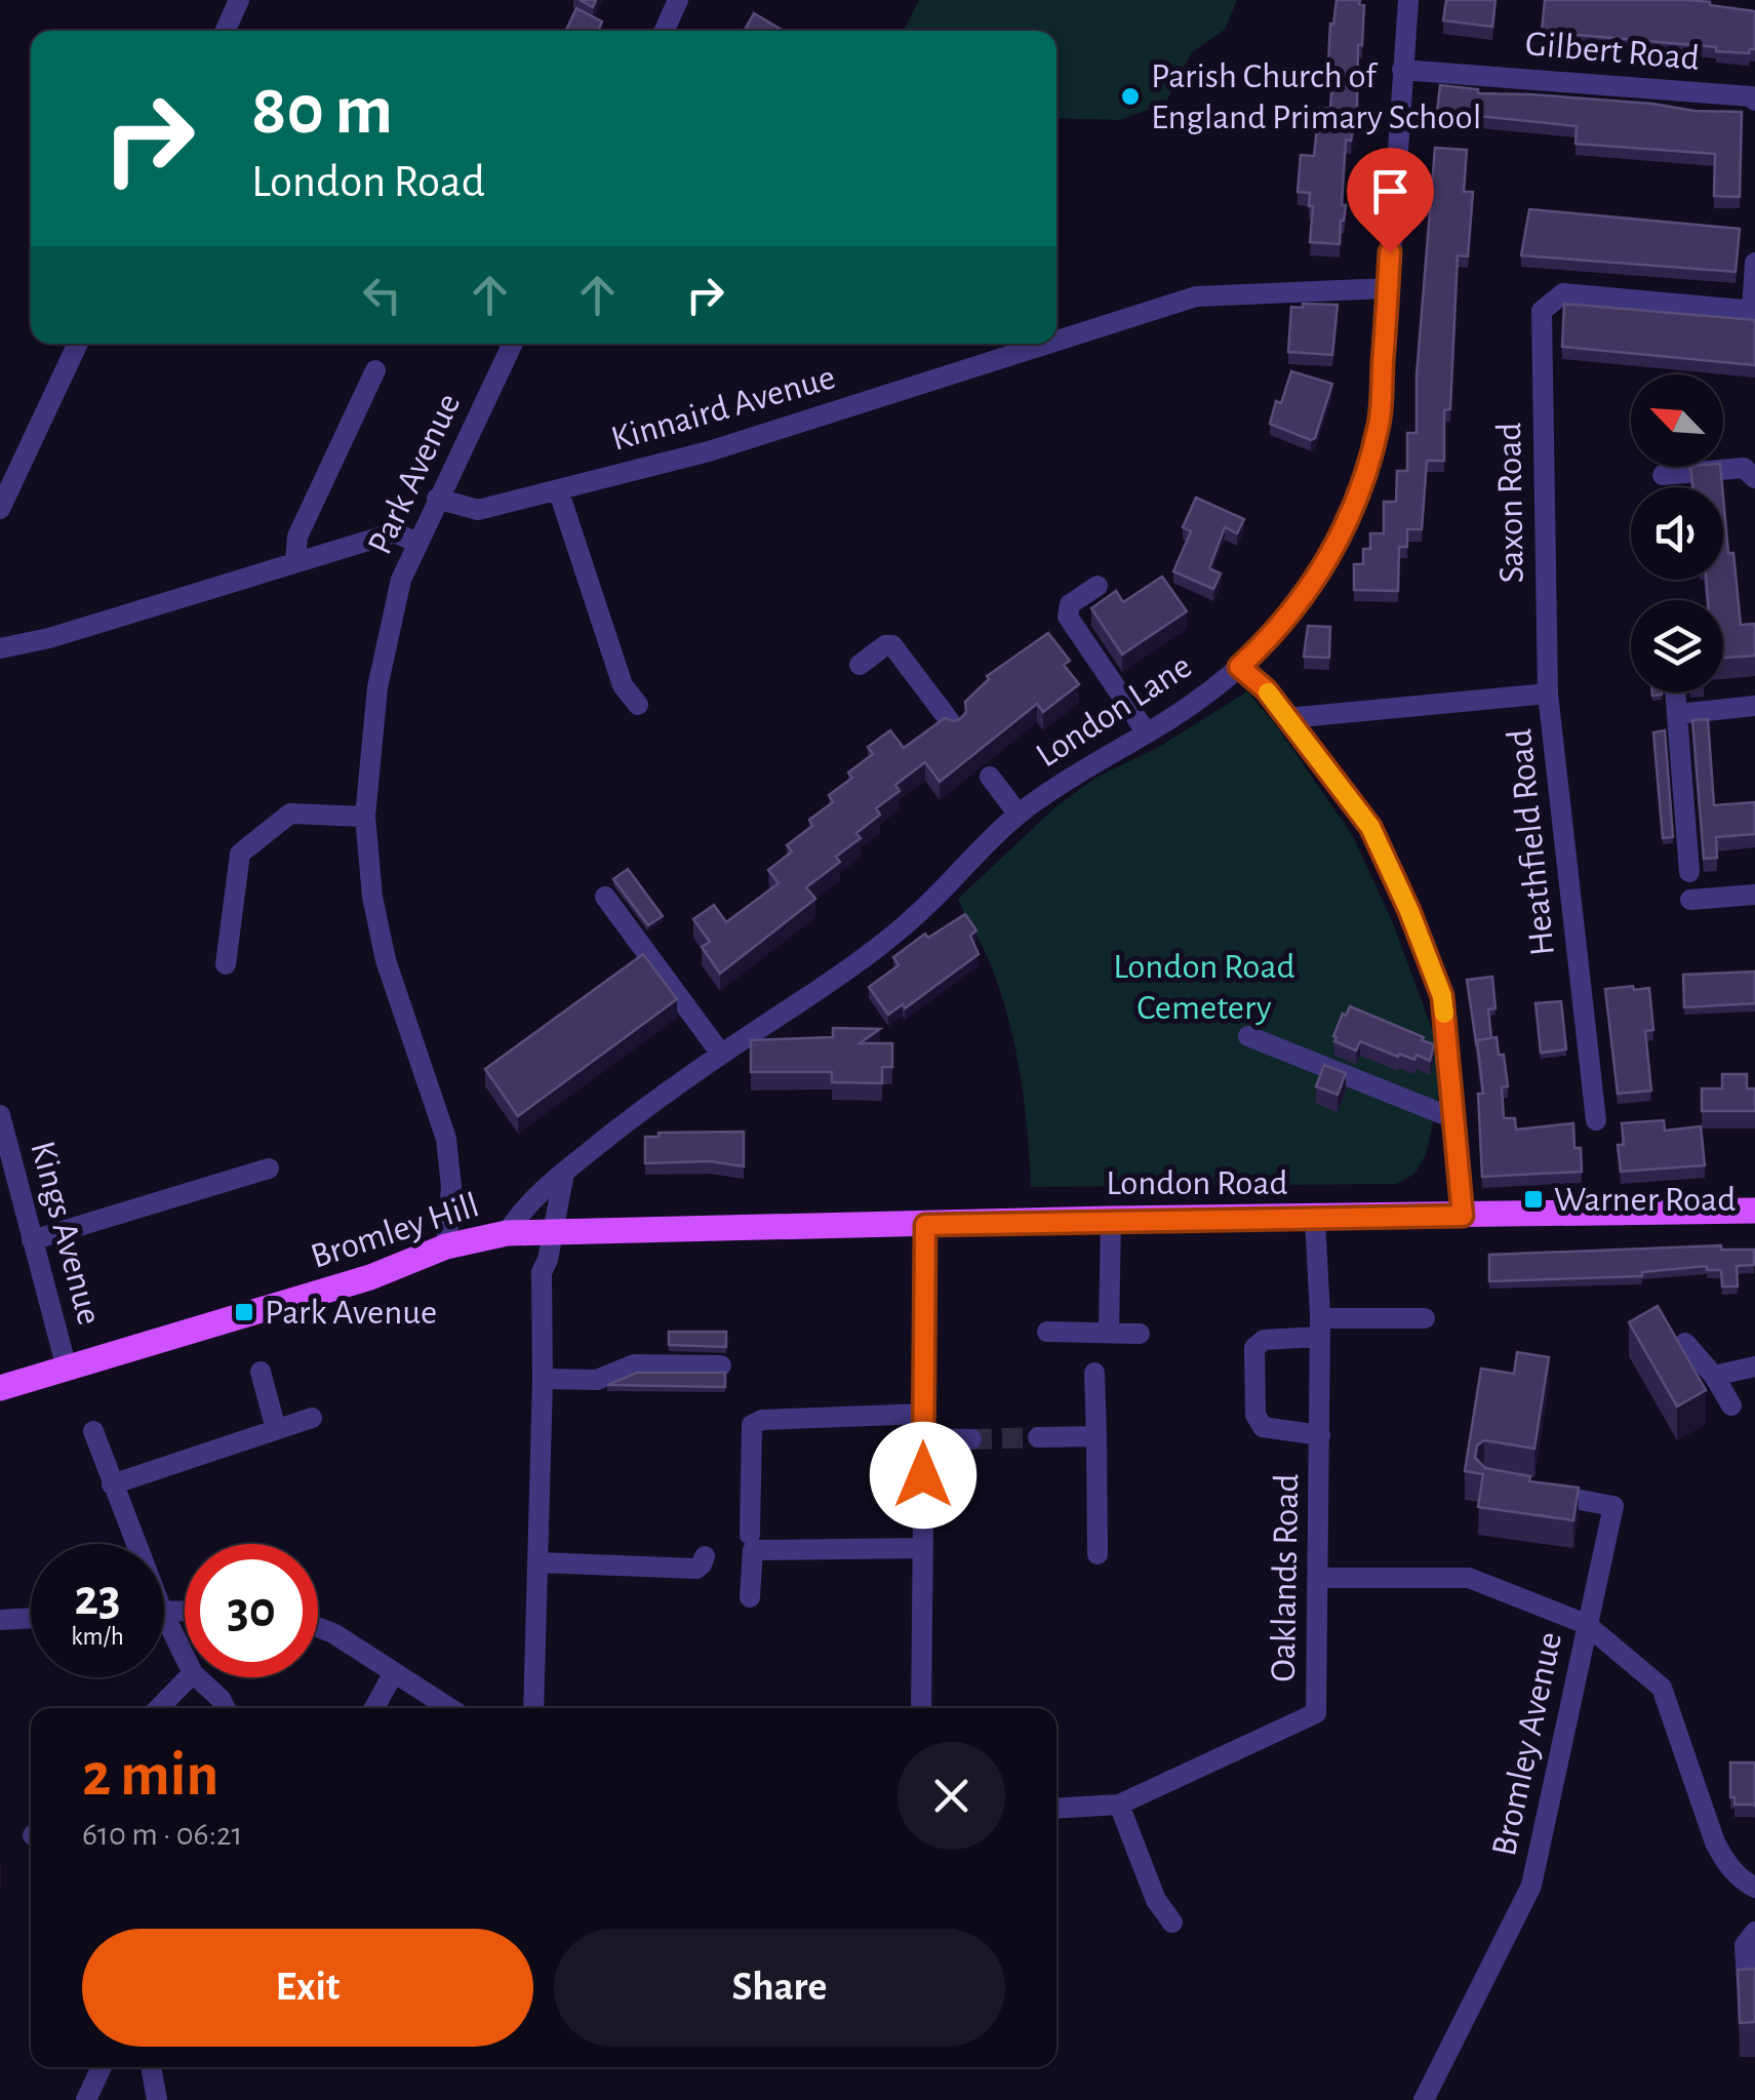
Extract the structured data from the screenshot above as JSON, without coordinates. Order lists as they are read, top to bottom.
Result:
{
  "streets": {
    "main road": ["London Road", "Bromley Hill"],
    "street": [
      "Gilbert Road",
      "Kinnaird Avenue",
      "Park Avenue",
      "Saxon Road",
      "London Lane",
      "Heathfield Road",
      "Kings Avenue",
      "Oaklands Road",
      "Bromley Avenue"
    ]
  },
  "crossings": [
    ["Gilbert Road", "London Lane"],
    ["Kinnaird Avenue", "Park Avenue"],
    ["Kinnaird Avenue", "London Lane"],
    ["Park Avenue", "Bromley Hill"],
    ["Saxon Road", "Heathfield Road"],
    ["London Lane", "Bromley Hill"],
    ["London Road", "Bromley Hill"],
    ["London Road", "Oaklands Road"],
    ["Bromley Hill", "Kings Avenue"]
  ],
  "parks": ["London Road Cemetery"],
  "places": {
    "other": ["Parish Church of England Primary School"],
    "transit": ["Warner Road", "Park Avenue"]
  },
  "north": "top left",
  "page": {
    "turn": ["80 m", "London Road"],
    "speed": "23 km/h",
    "limit": "30",
    "heading": ["2 min", "610 m · 06:21"],
    "buttons": ["Exit", "Share"]
  }
}
